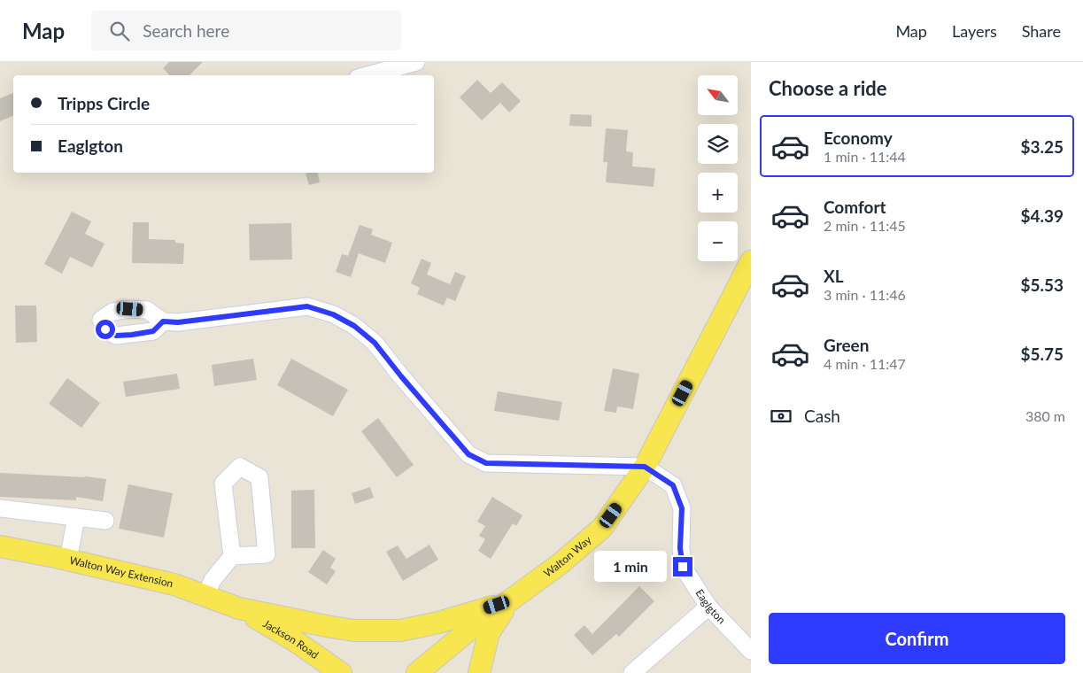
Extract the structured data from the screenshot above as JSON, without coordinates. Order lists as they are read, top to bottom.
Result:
{
  "streets": {
    "main road": ["Walton Way", "Walton Way Extension", "Jackson Road"],
    "street": ["Eaglgton"]
  },
  "crossings": [
    ["Walton Way", "Eaglgton"],
    ["Walton Way Extension", "Jackson Road"]
  ],
  "north": "top left",
  "page": {
    "header": "Map",
    "search": "Search here",
    "nav": ["Map", "Layers", "Share"],
    "heading": "Choose a ride",
    "map_buttons": ["+", "−"],
    "banner": ["Tripps Circle", "Eaglgton"],
    "list": [
      {
        "name": "Economy",
        "note": "1 min · 11:44",
        "value": "$3.25"
      },
      {
        "name": "Comfort",
        "note": "2 min · 11:45",
        "value": "$4.39"
      },
      {
        "name": "XL",
        "note": "3 min · 11:46",
        "value": "$5.53"
      },
      {
        "name": "Green",
        "note": "4 min · 11:47",
        "value": "$5.75"
      }
    ],
    "pay": ["Cash", "380 m"],
    "bubble": "1 min",
    "buttons": "Confirm"
  }
}
